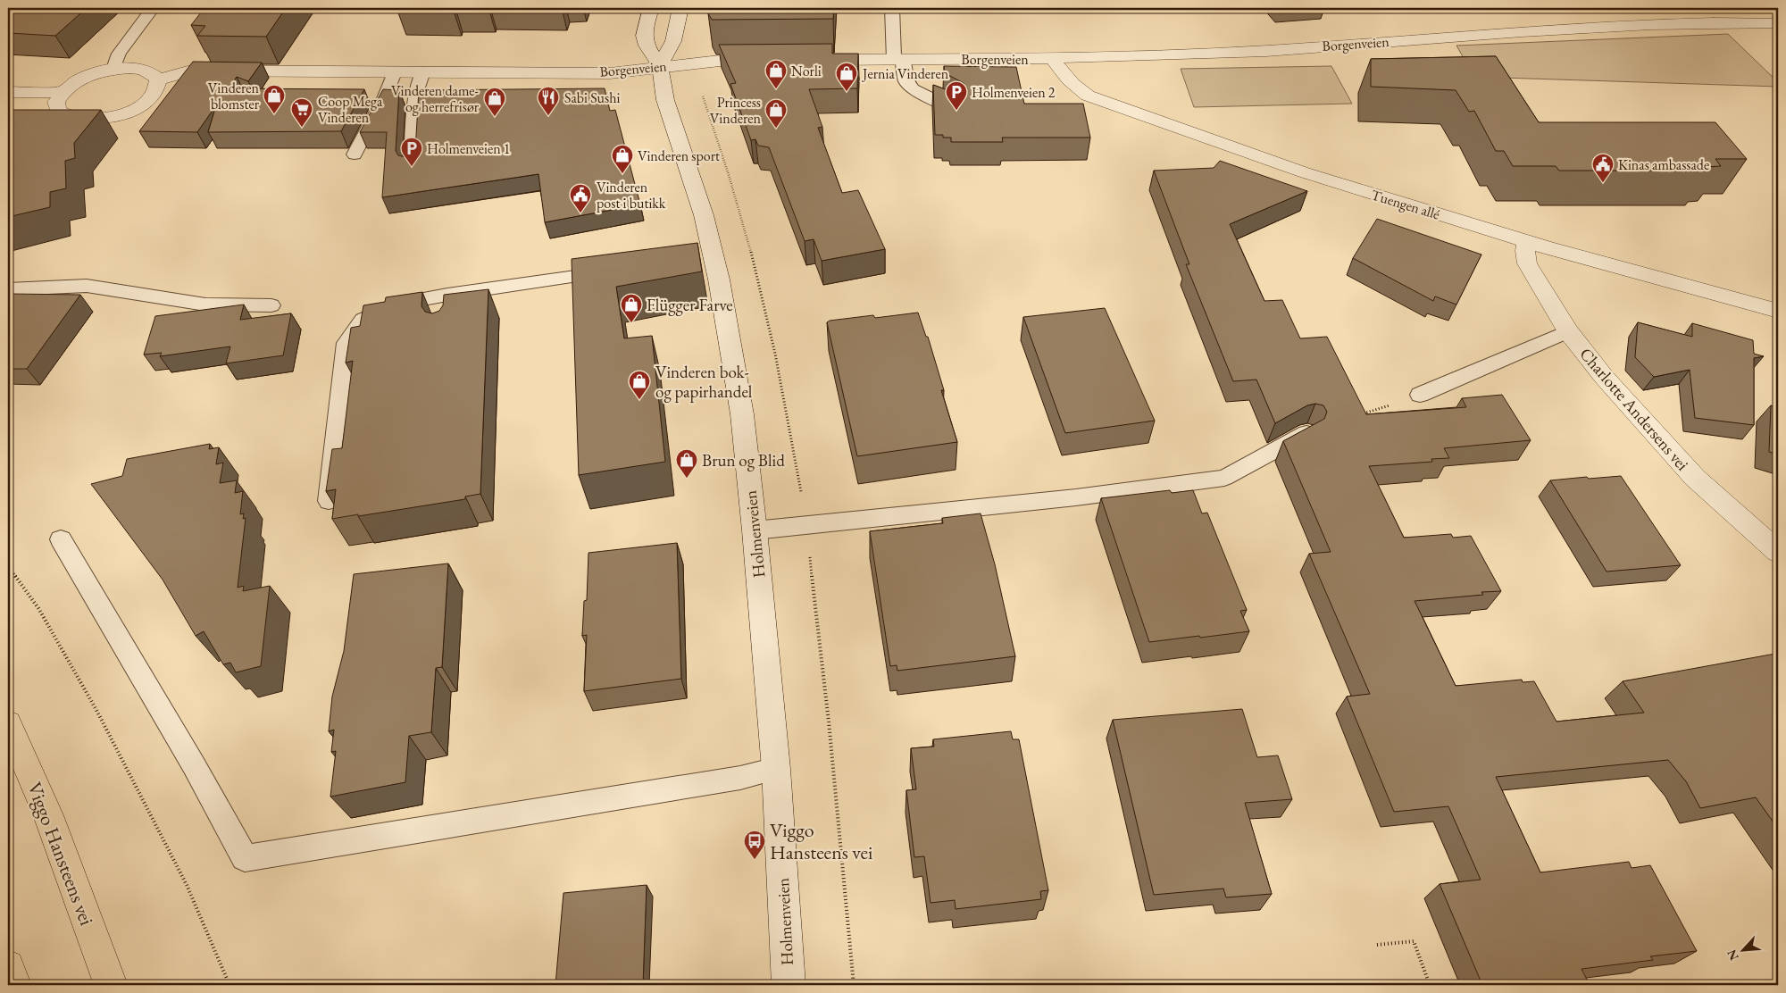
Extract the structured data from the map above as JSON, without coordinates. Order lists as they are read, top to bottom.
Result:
{
  "streets": {
    "highway": ["Viggo Hansteens vei"],
    "street": [
      "Borgenveien",
      "Tuengen allé",
      "Charlotte Andersens vei",
      "Holmenveien"
    ]
  },
  "crossings": [
    ["Borgenveien", "Tuengen allé"],
    ["Borgenveien", "Holmenveien"],
    ["Tuengen allé", "Charlotte Andersens vei"]
  ],
  "places": {
    "shop": [
      "Norli",
      "Jernia Vinderen",
      "Vinderen blomster",
      "Vinderen dame- og herrefrisør",
      "Princess Vinderen",
      "Vinderen sport",
      "Flügger Farve",
      "Vinderen bok- og papirhandel",
      "Brun og Blid"
    ],
    "parking": ["Holmenveien 2", "Holmenveien 1"],
    "restaurant": ["Sabi Sushi"],
    "supermarket": ["Coop Mega Vinderen"],
    "public building": ["Kinas ambassade", "Vinderen post i butikk"],
    "bus stop": ["Viggo Hansteens vei"]
  },
  "north": "bottom left"
}
